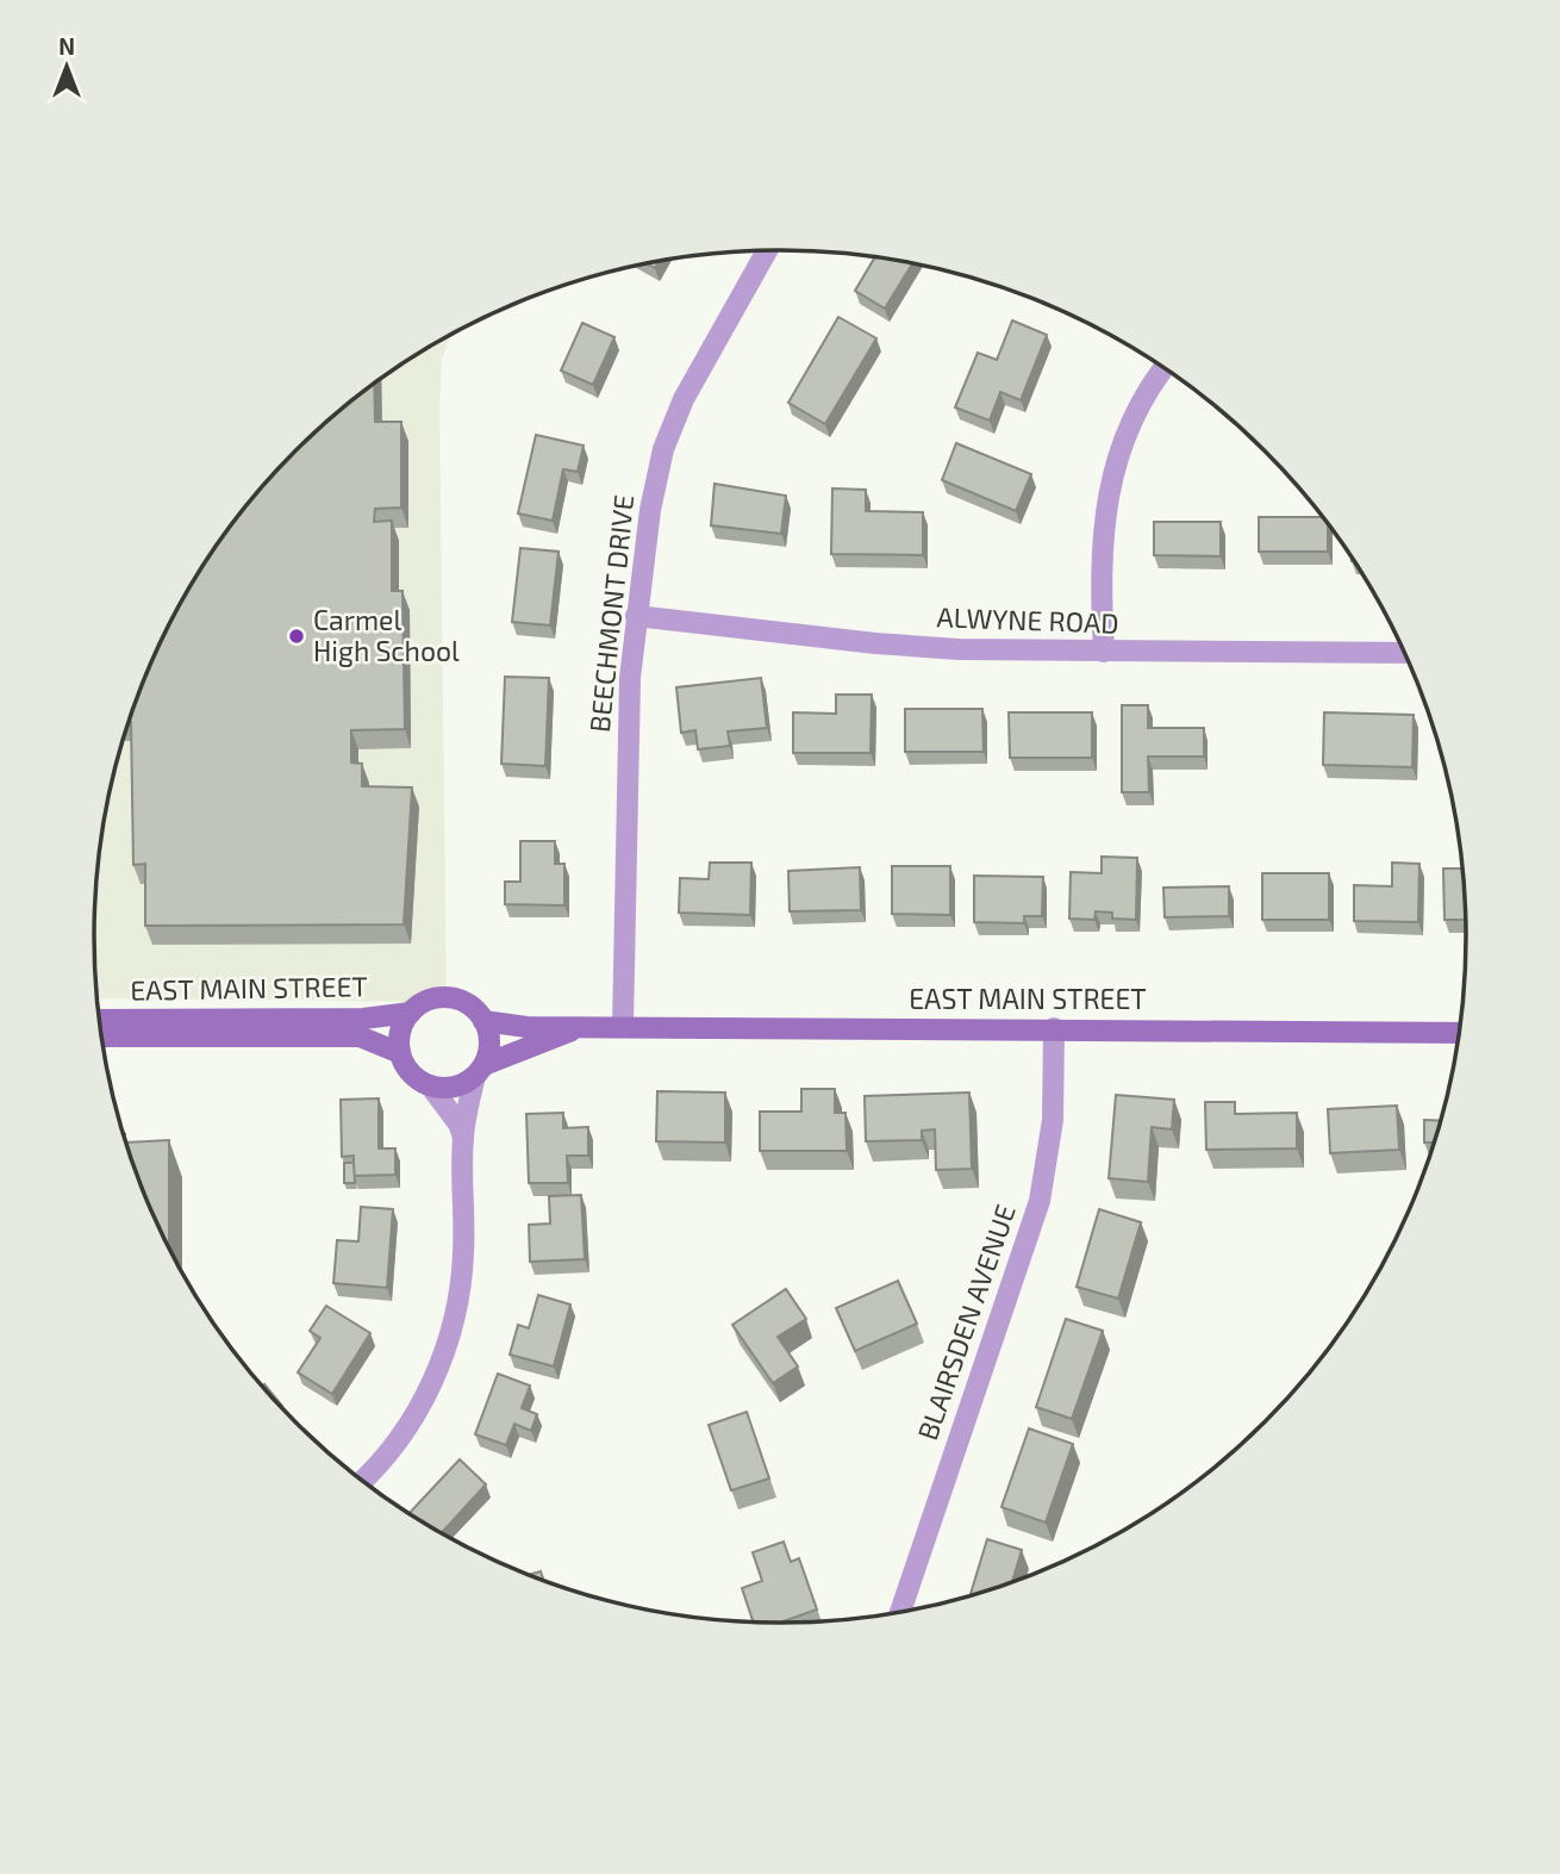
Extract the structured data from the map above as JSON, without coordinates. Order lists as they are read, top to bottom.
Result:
{
  "streets": {
    "main road": ["EAST MAIN STREET"],
    "street": ["BEECHMONT DRIVE", "ALWYNE ROAD", "BLAIRSDEN AVENUE"]
  },
  "crossings": [
    ["BEECHMONT DRIVE", "ALWYNE ROAD"],
    ["BEECHMONT DRIVE", "EAST MAIN STREET"],
    ["EAST MAIN STREET", "BLAIRSDEN AVENUE"]
  ],
  "places": ["Carmel High School"],
  "north": "top"
}
